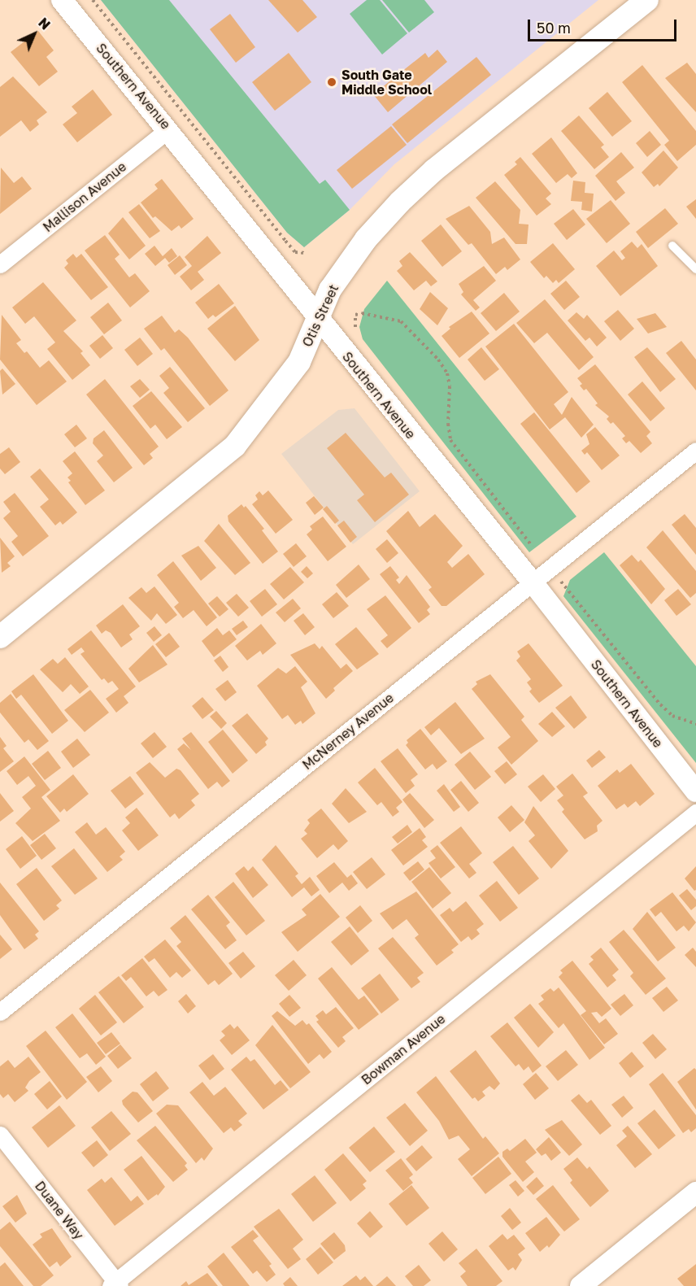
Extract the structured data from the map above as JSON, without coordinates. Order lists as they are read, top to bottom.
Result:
{
  "streets": {
    "main road": ["Otis Street"],
    "street": [
      "Southern Avenue",
      "Mallison Avenue",
      "McNerney Avenue",
      "Bowman Avenue",
      "Duane Way"
    ]
  },
  "crossings": [
    ["Southern Avenue", "Mallison Avenue"],
    ["Southern Avenue", "Otis Street"],
    ["Southern Avenue", "McNerney Avenue"],
    ["Bowman Avenue", "Duane Way"]
  ],
  "places": ["South Gate Middle School"],
  "scale_bar": "50 m",
  "north": "top right"
}
